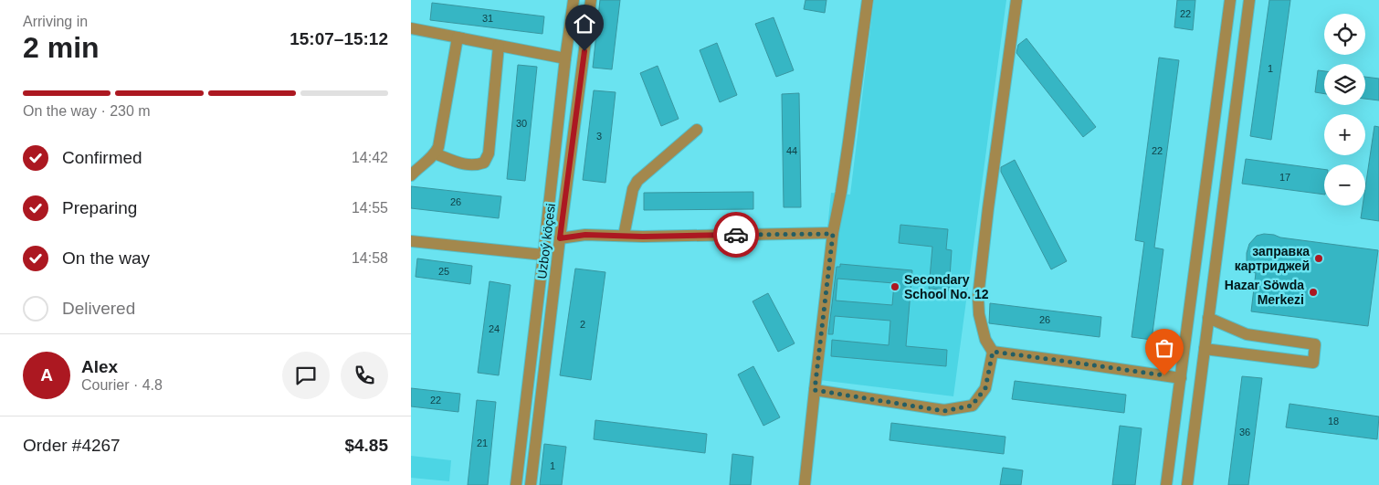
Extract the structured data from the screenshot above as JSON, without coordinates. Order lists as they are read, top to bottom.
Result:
{
  "streets": {
    "street": ["Uzboý köçesi"]
  },
  "places": ["заправка картриджей", "Secondary School No. 12", "Hazar Söwda Merkezi"],
  "house_numbers": [
    "22",
    "31",
    "1",
    "30",
    "3",
    "44",
    "22",
    "17",
    "26",
    "25",
    "26",
    "2",
    "24",
    "22",
    "18",
    "36",
    "21",
    "1"
  ],
  "page": {
    "heading": ["2 min", "Arriving in", "15:07–15:12"],
    "panel": [
      "Alex",
      "Courier · 4.8",
      "Order #4267",
      "$4.85"
    ],
    "map_buttons": ["+", "−"],
    "bar": "On the way · 230 m",
    "list": [
      ["Confirmed", "14:42"],
      ["Preparing", "14:55"],
      ["On the way", "14:58"],
      "Delivered"
    ],
    "round": "A"
  }
}
